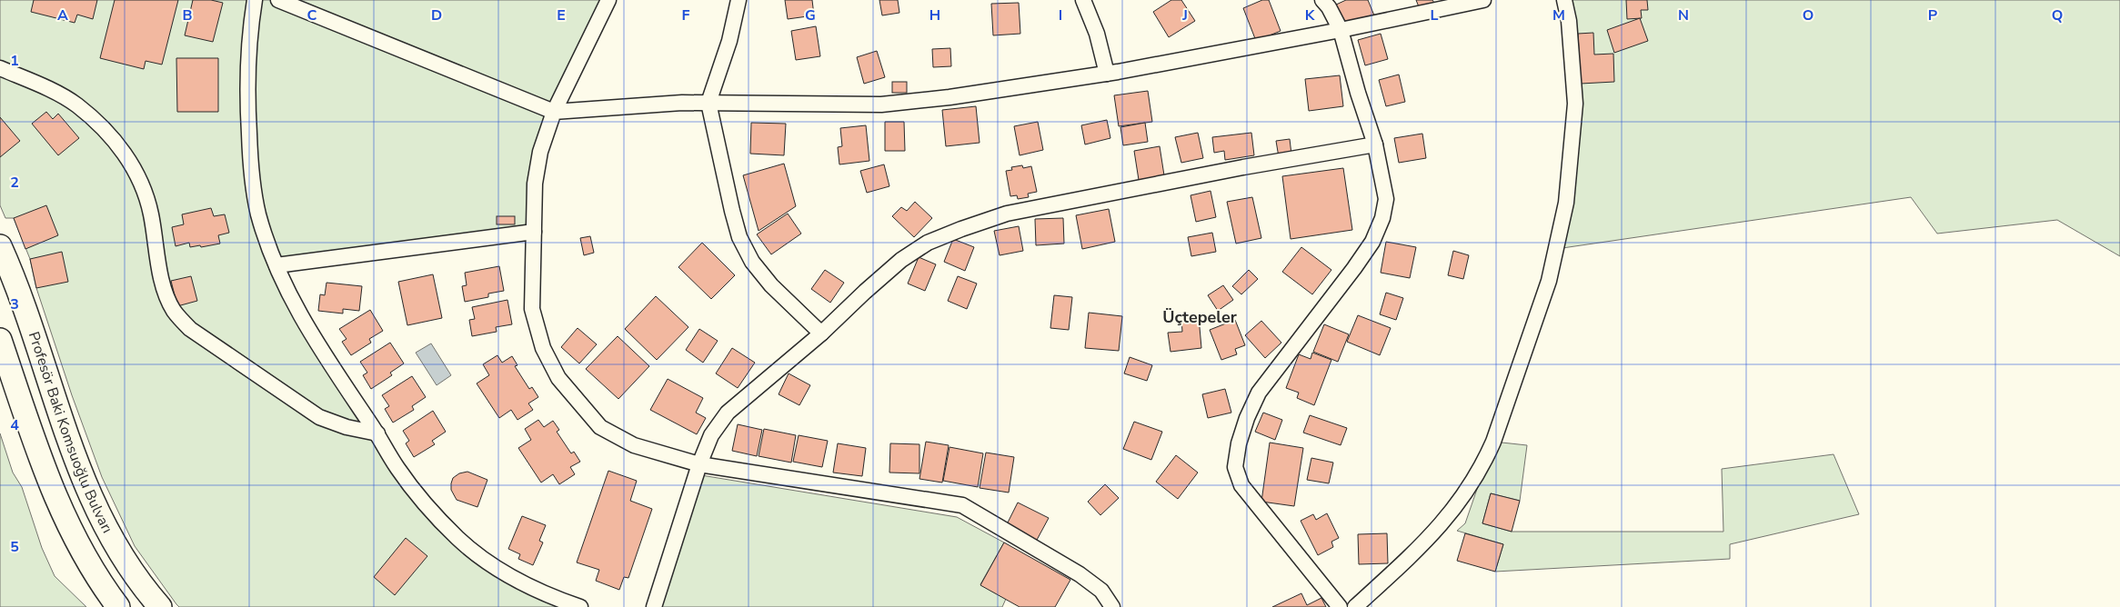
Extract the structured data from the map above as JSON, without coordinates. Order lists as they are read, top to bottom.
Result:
{
  "streets": {
    "main road": ["Profesör Baki Komsuoğlu Bulvarı"]
  },
  "districts": ["Üçtepeler"],
  "grid": {
    "columns": [
      "A",
      "B",
      "C",
      "D",
      "E",
      "F",
      "G",
      "H",
      "I",
      "J",
      "K",
      "L",
      "M",
      "N",
      "O",
      "P",
      "Q"
    ],
    "rows": [
      "1",
      "2",
      "3",
      "4",
      "5"
    ]
  }
}
